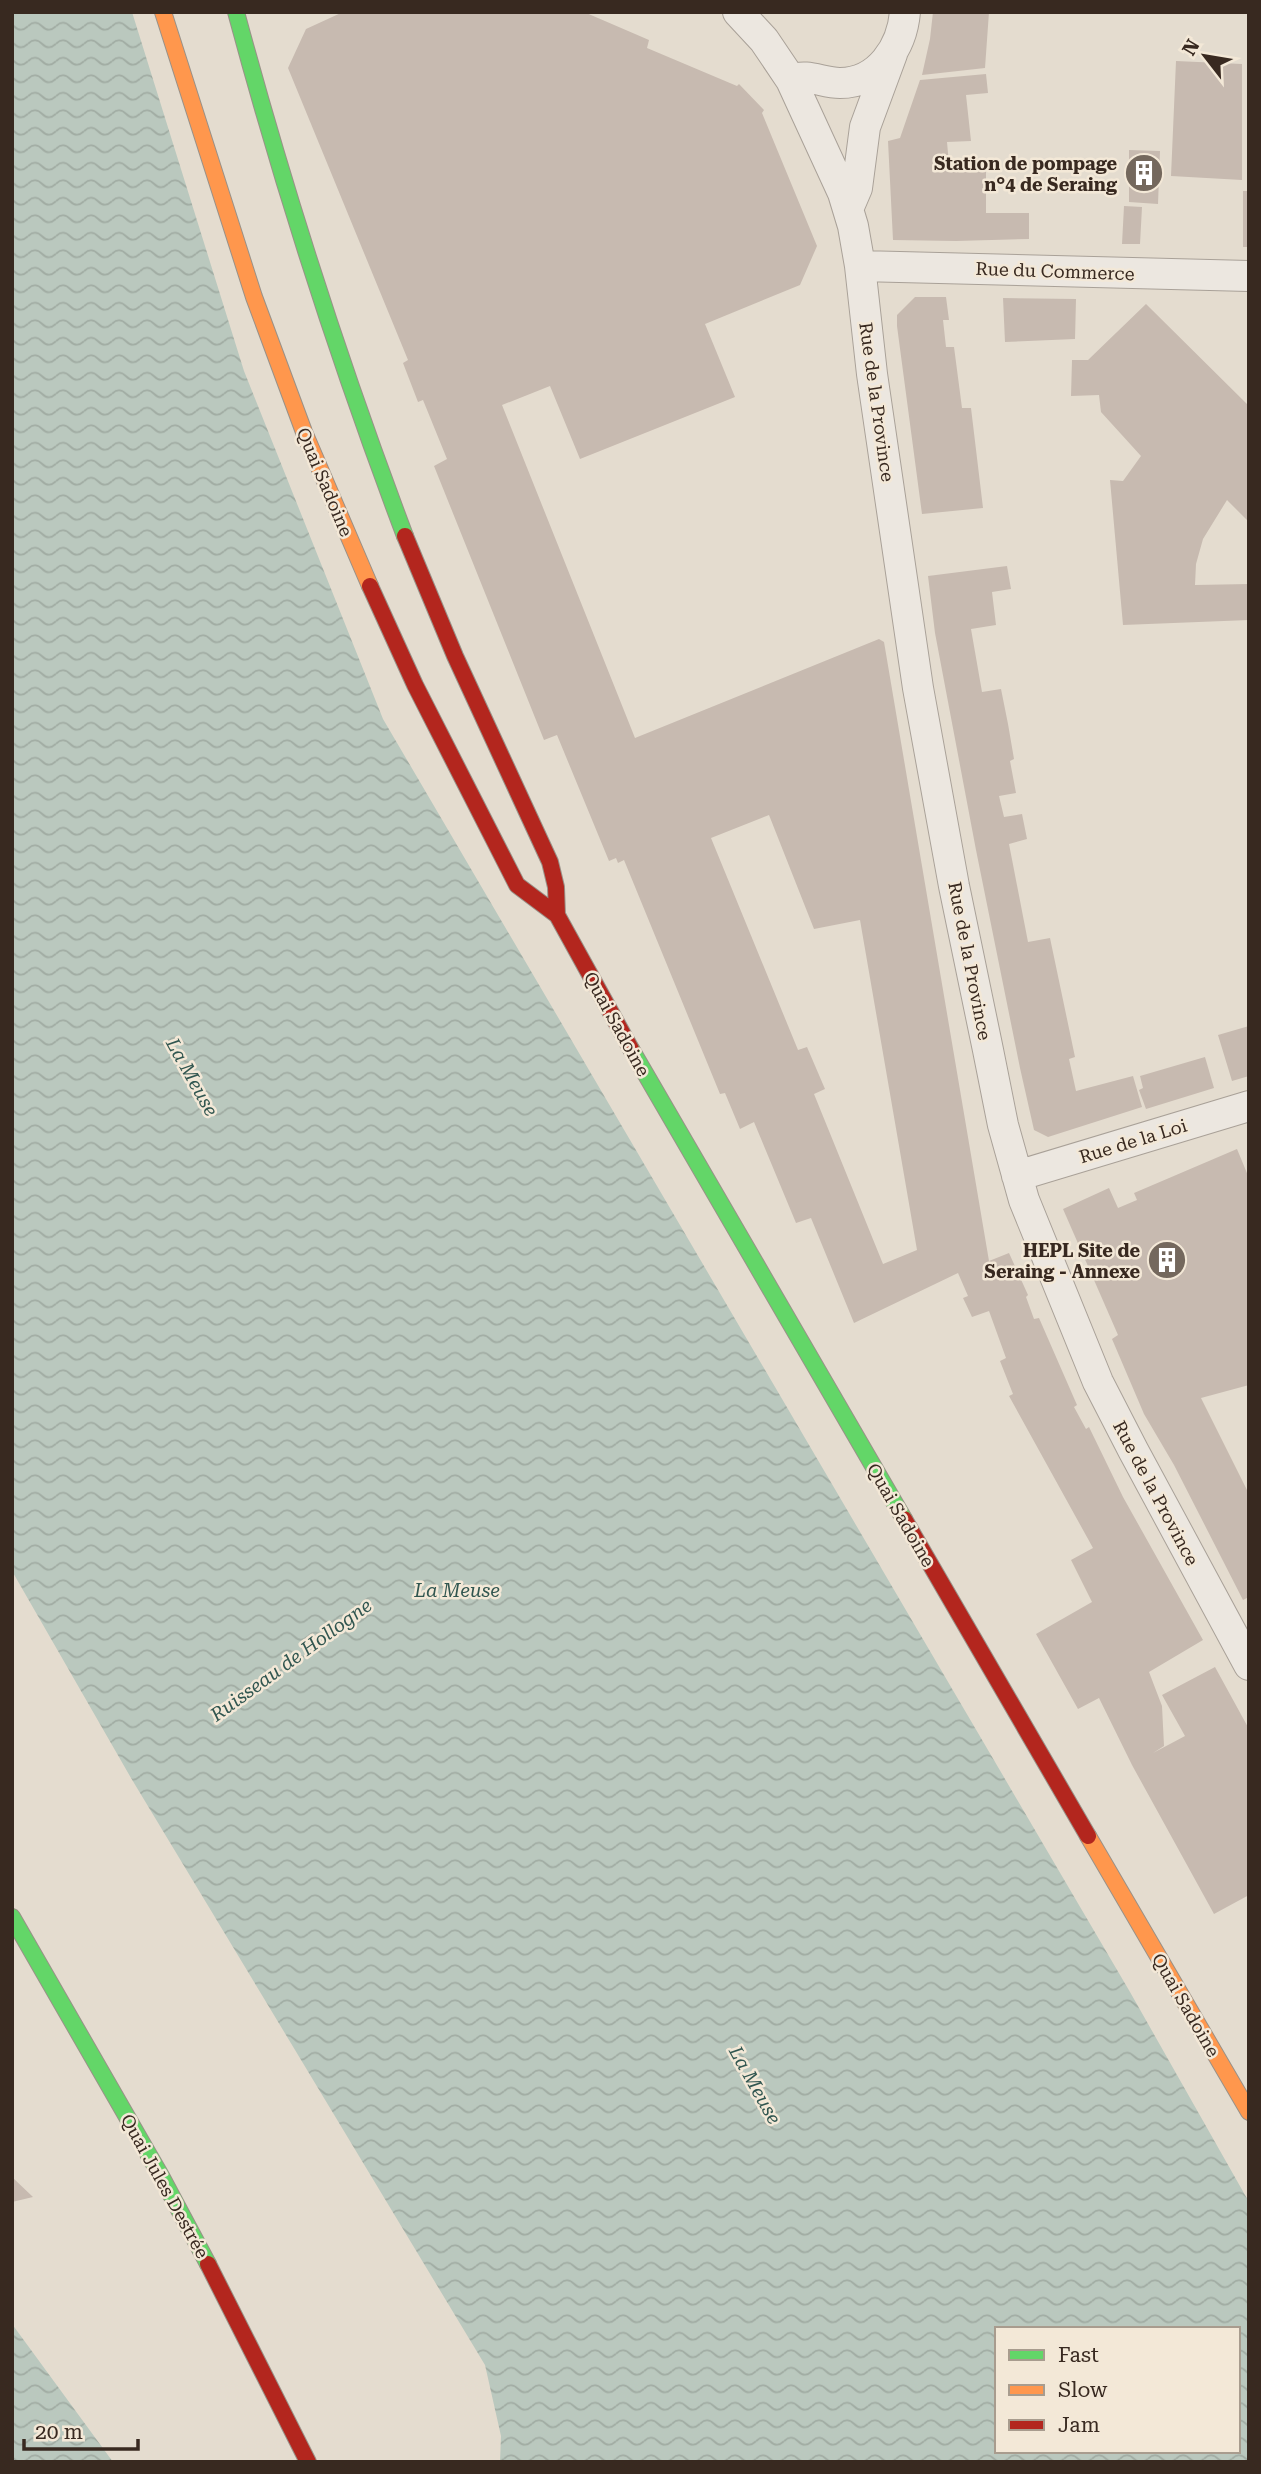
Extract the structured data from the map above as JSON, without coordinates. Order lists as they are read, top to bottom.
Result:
{
  "streets": {
    "main road": ["Quai Sadoine", "Quai Jules Destrée"],
    "street": ["Rue du Commerce", "Rue de la Province", "Rue de la Loi"]
  },
  "crossings": [
    ["Rue du Commerce", "Rue de la Province"],
    ["Rue de la Province", "Rue de la Loi"]
  ],
  "water": ["La Meuse", "Ruisseau de Hollogne"],
  "places": {
    "building": ["Station de pompage n°4 de Seraing", "HEPL Site de Seraing - Annexe"]
  },
  "legend": ["Fast", "Slow", "Jam"],
  "scale_bar": "20 m",
  "north": "top left"
}
